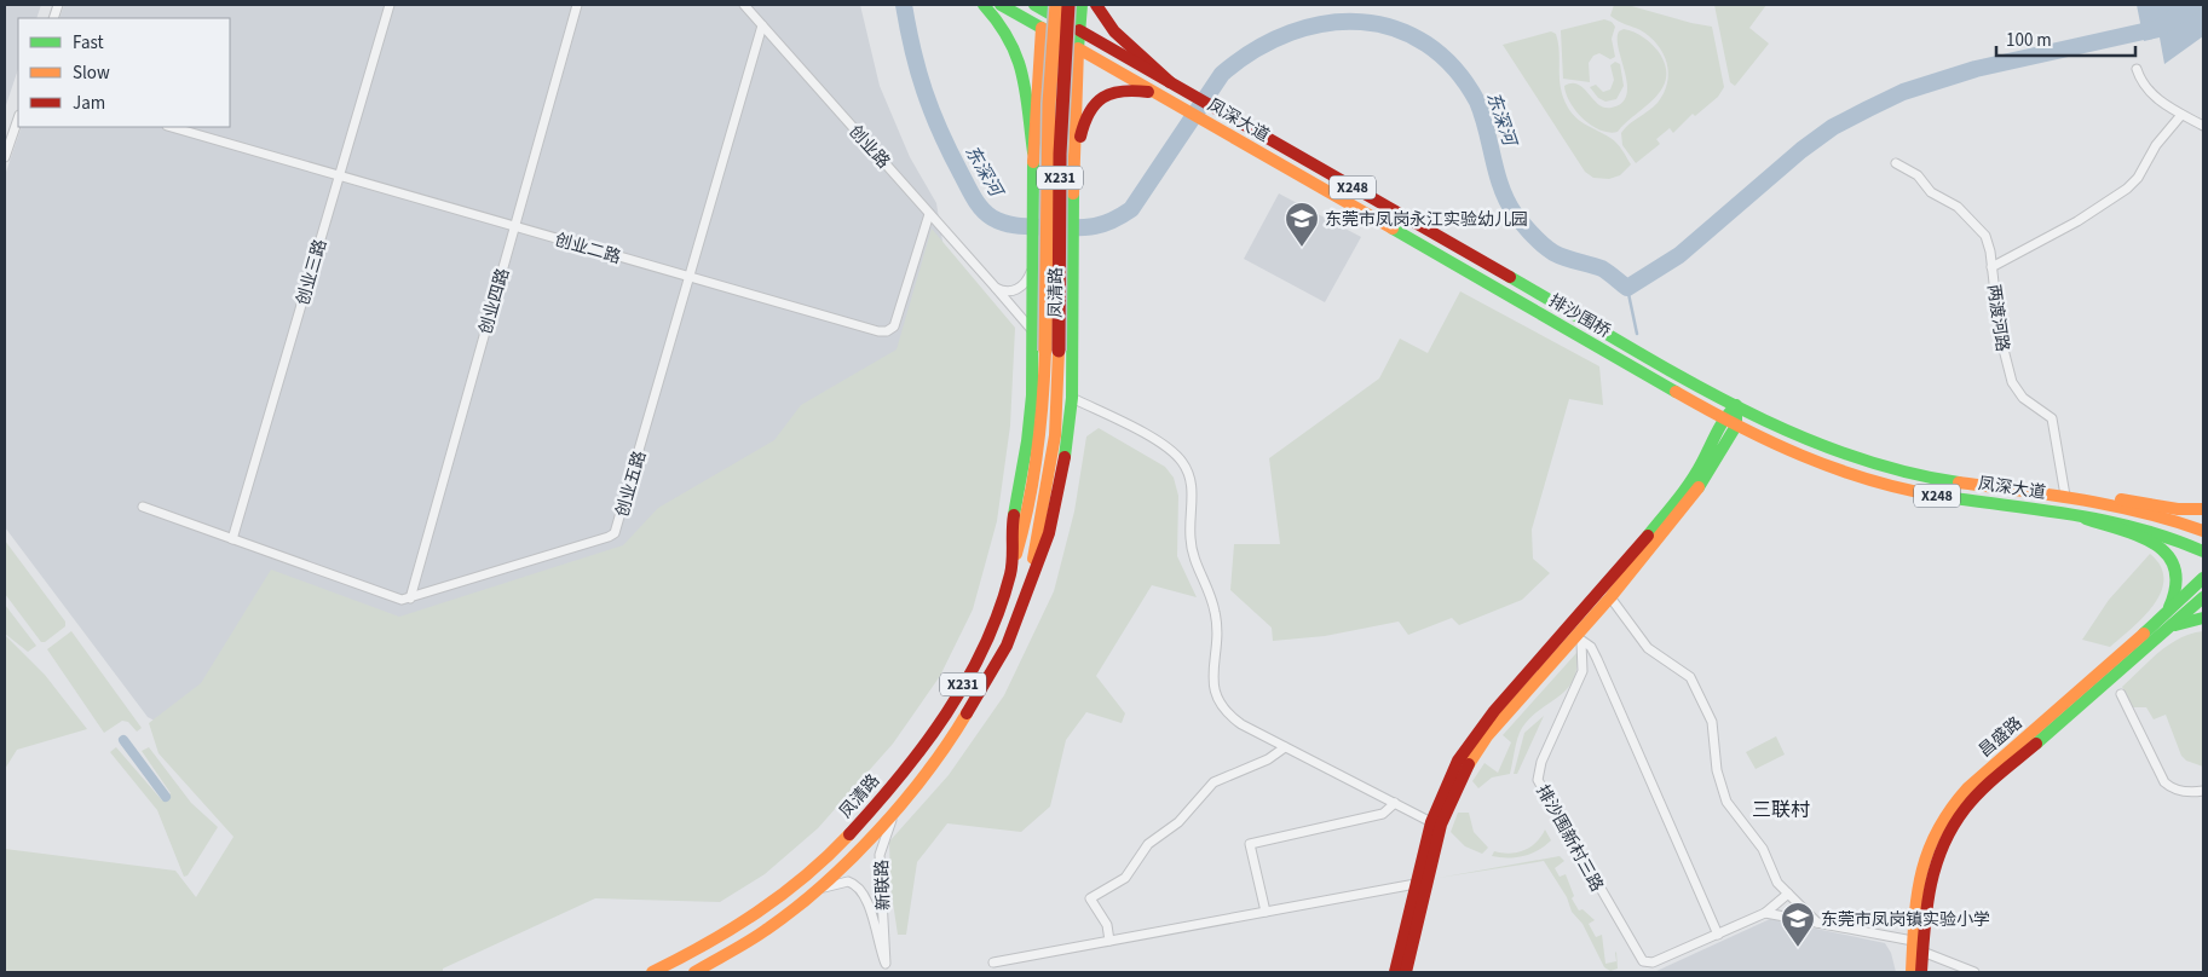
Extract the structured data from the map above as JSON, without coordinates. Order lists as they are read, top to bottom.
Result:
{
  "streets": {
    "main road": [
      "凤深大道",
      "X231",
      "X248",
      "凤清路",
      "排沙围桥",
      "昌盛路"
    ],
    "street": [
      "创业路",
      "创业二路",
      "创业三路",
      "创业四路",
      "两渡河路",
      "创业五路",
      "排沙围新村三路",
      "新联路"
    ]
  },
  "crossings": [
    ["凤深大道", "凤清路"],
    ["凤深大道", "排沙围桥"],
    ["凤深大道", "两渡河路"],
    ["创业路", "创业二路"],
    ["创业路", "凤清路"],
    ["创业路", "创业五路"],
    ["创业二路", "创业三路"],
    ["创业二路", "创业四路"],
    ["创业二路", "创业五路"],
    ["创业三路", "创业五路"],
    ["凤清路", "新联路"],
    ["创业四路", "创业五路"]
  ],
  "districts": ["三联村"],
  "water": ["东深河"],
  "places": {
    "school or university": ["东莞市凤岗永江实验幼儿园", "东莞市凤岗镇实验小学"]
  },
  "legend": ["Fast", "Slow", "Jam"],
  "scale_bar": "100 m"
}
